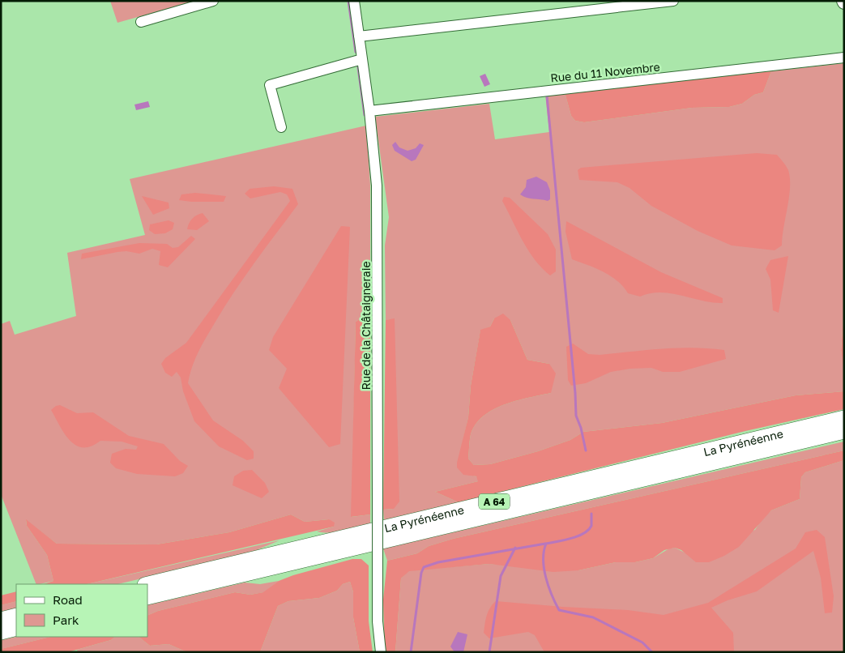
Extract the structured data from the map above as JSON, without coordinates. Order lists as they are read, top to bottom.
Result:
{
  "streets": {
    "highway": ["La Pyrénéenne", "A 64"],
    "street": ["Rue du 11 Novembre", "Rue de la Châtaigneraie"]
  },
  "crossings": [
    ["Rue du 11 Novembre", "Rue de la Châtaigneraie"]
  ],
  "legend": ["Road", "Park"]
}
